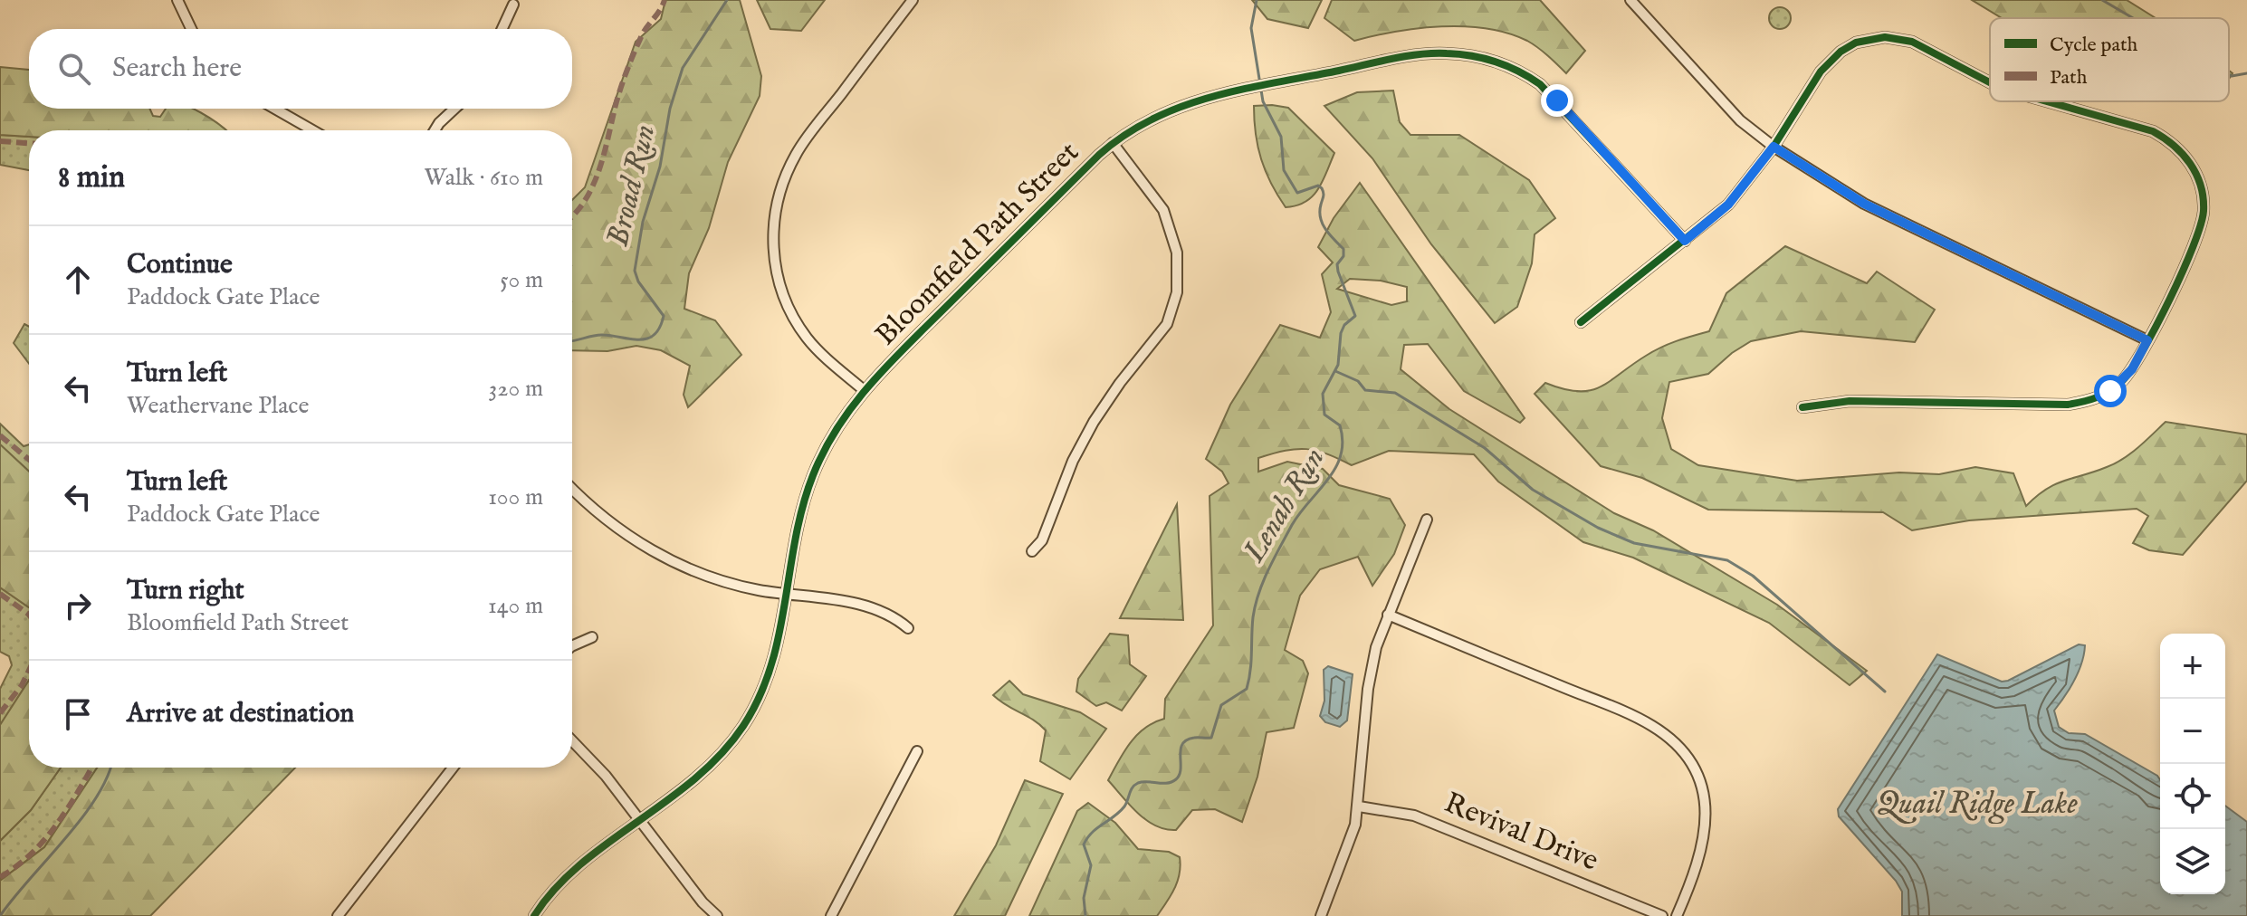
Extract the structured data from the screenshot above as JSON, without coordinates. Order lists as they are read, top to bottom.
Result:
{
  "streets": {
    "street": ["Bloomfield Path Street", "Revival Drive"]
  },
  "water": ["Broad Run", "Lenah Run", "Quail Ridge Lake"],
  "legend": ["Cycle path", "Path"],
  "page": {
    "search": "Search here",
    "heading": ["8 min", "Walk · 610 m"],
    "list": [
      ["Continue", "Paddock Gate Place", "50 m"],
      ["Turn left", "Weathervane Place", "320 m"],
      ["Turn left", "Paddock Gate Place", "100 m"],
      ["Turn right", "Bloomfield Path Street", "140 m"],
      "Arrive at destination"
    ],
    "map_buttons": ["+", "−"]
  }
}
